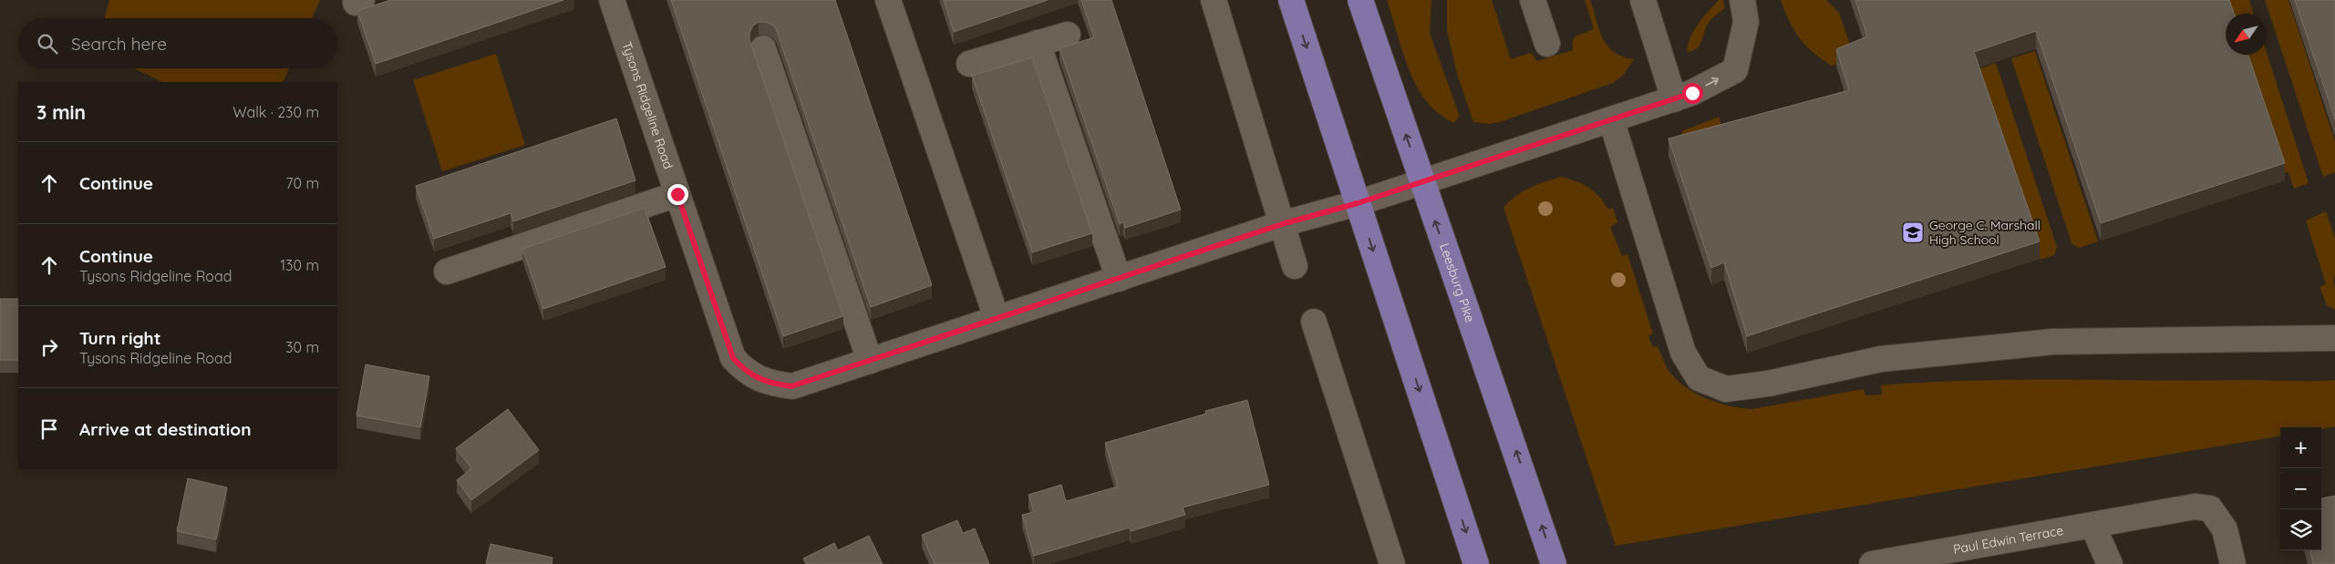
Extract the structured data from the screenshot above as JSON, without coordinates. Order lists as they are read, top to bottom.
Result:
{
  "streets": {
    "main road": ["Leesburg Pike"],
    "street": ["Tysons Ridgeline Road", "Paul Edwin Terrace"]
  },
  "crossings": [
    ["Tysons Ridgeline Road", "Leesburg Pike"]
  ],
  "places": {
    "school or university": ["George C. Marshall High School"]
  },
  "north": "bottom left",
  "page": {
    "search": "Search here",
    "heading": ["3 min", "Walk · 230 m"],
    "list": [
      ["Continue", "70 m"],
      ["Continue", "Tysons Ridgeline Road", "130 m"],
      ["Turn right", "Tysons Ridgeline Road", "30 m"],
      "Arrive at destination"
    ],
    "map_buttons": ["+", "−"]
  }
}
